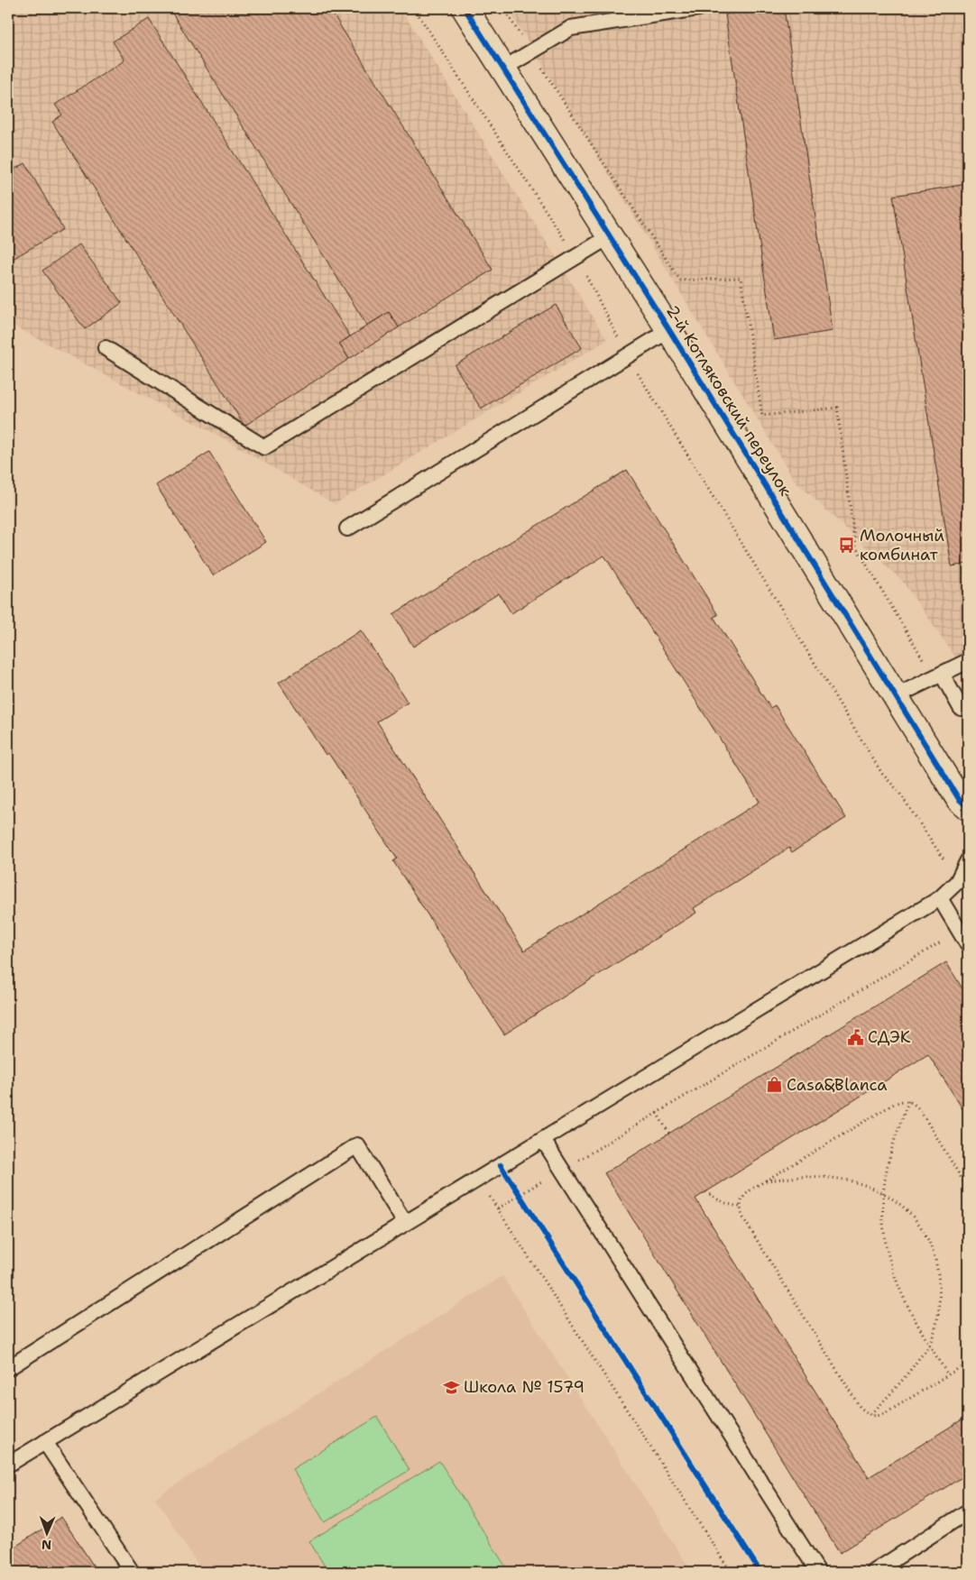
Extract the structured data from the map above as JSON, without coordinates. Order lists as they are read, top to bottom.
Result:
{
  "streets": {
    "street": ["2-й Котляковский переулок"]
  },
  "places": {
    "bus stop": ["Молочный комбинат"],
    "public building": ["СДЭК"],
    "shop": ["Casa&Blanca"],
    "school or university": ["Школа № 1579"]
  },
  "north": "bottom"
}
